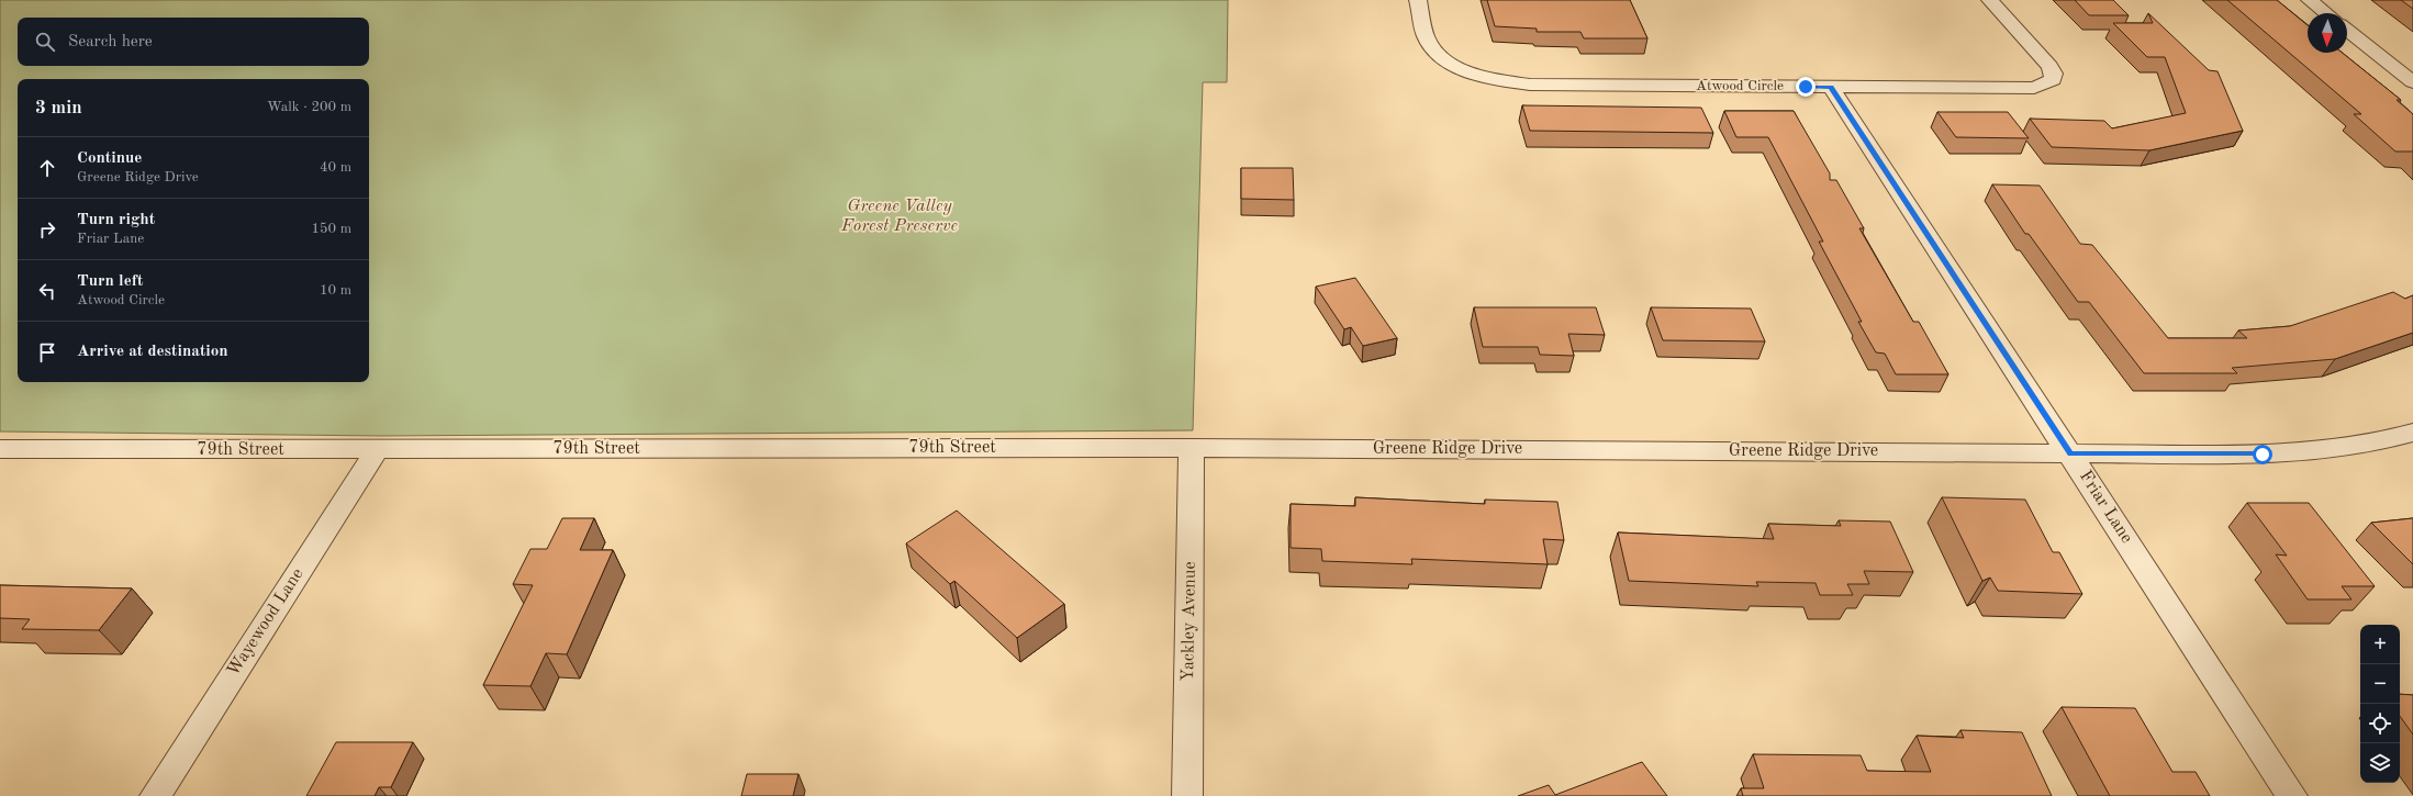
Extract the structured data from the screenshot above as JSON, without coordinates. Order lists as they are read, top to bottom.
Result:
{
  "streets": {
    "street": [
      "Atwood Circle",
      "79th Street",
      "Greene Ridge Drive",
      "Friar Lane",
      "Yackley Avenue",
      "Wayewood Lane"
    ]
  },
  "crossings": [
    ["Atwood Circle", "Friar Lane"],
    ["79th Street", "Greene Ridge Drive"],
    ["79th Street", "Yackley Avenue"],
    ["79th Street", "Wayewood Lane"],
    ["Greene Ridge Drive", "Friar Lane"],
    ["Greene Ridge Drive", "Yackley Avenue"]
  ],
  "parks": ["Greene Valley Forest Preserve"],
  "north": "bottom",
  "page": {
    "search": "Search here",
    "heading": ["3 min", "Walk · 200 m"],
    "list": [
      ["Continue", "Greene Ridge Drive", "40 m"],
      ["Turn right", "Friar Lane", "150 m"],
      ["Turn left", "Atwood Circle", "10 m"],
      "Arrive at destination"
    ],
    "map_buttons": ["+", "−"]
  }
}
